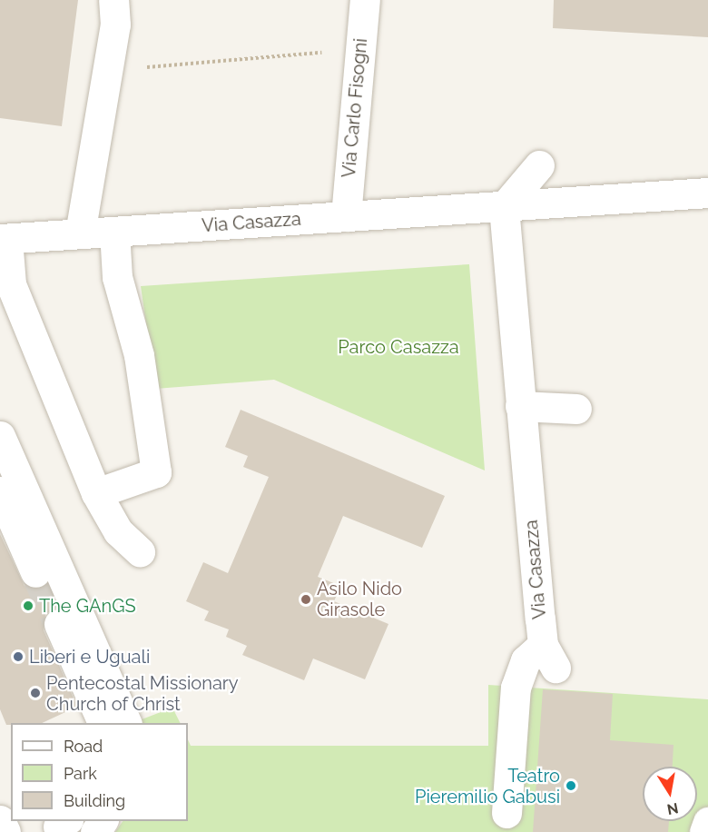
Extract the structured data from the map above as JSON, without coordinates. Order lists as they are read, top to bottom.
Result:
{
  "streets": {
    "street": ["Via Carlo Fisogni", "Via Casazza"]
  },
  "crossings": [
    ["Via Carlo Fisogni", "Via Casazza"]
  ],
  "parks": ["Parco Casazza"],
  "places": [
    "Asilo Nido Girasole",
    "The GAnGS",
    "Liberi e Uguali",
    "Pentecostal Missionary Church of Christ",
    "Teatro Pieremilio Gabusi"
  ],
  "legend": ["Road", "Park", "Building"],
  "north": "bottom"
}
